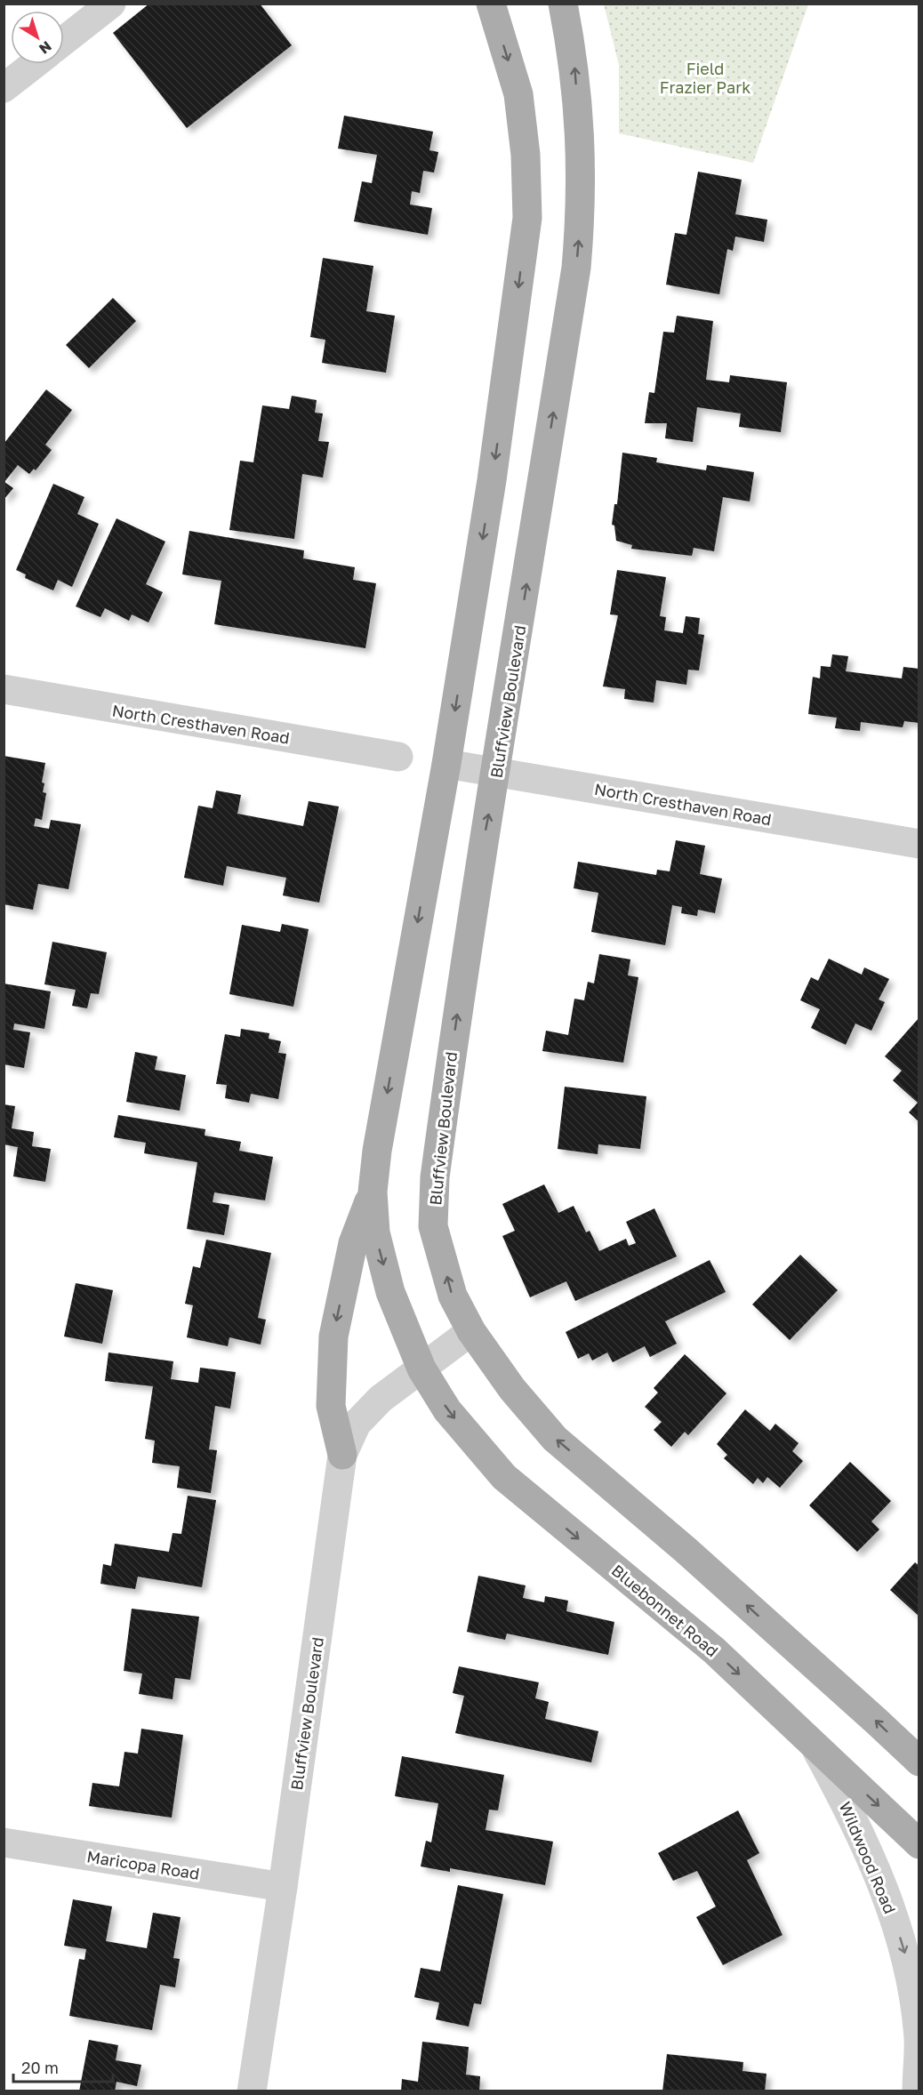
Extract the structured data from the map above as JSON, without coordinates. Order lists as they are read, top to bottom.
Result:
{
  "streets": {
    "main road": ["Bluffview Boulevard", "Bluebonnet Road"],
    "street": ["North Cresthaven Road", "Wildwood Road", "Maricopa Road"]
  },
  "crossings": [
    ["Bluffview Boulevard", "North Cresthaven Road"],
    ["Bluffview Boulevard", "Bluebonnet Road"],
    ["Bluffview Boulevard", "Maricopa Road"],
    ["Bluebonnet Road", "Wildwood Road"]
  ],
  "one_way": ["Wildwood Road"],
  "parks": ["Field Frazier Park"],
  "scale_bar": "20 m",
  "north": "bottom right"
}
